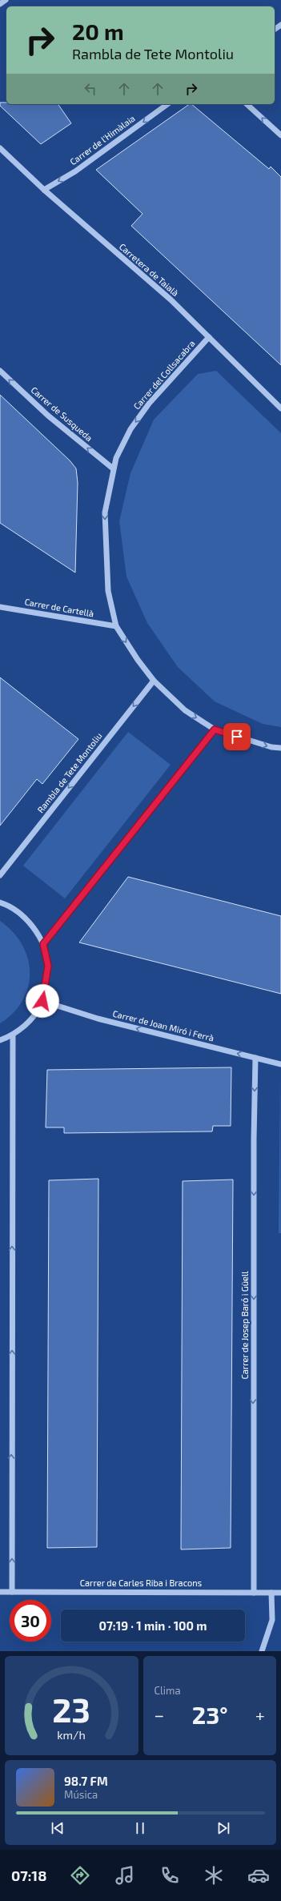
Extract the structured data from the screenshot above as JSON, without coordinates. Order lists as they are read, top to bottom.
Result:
{
  "streets": {
    "street": [
      "Carrer de l'Himàlaia",
      "Carretera de Taialà",
      "Carrer del Collsacabra",
      "Carrer de Susqueda",
      "Carrer de Cartellà",
      "Rambla de Tete Montoliu",
      "Carrer de Joan Miró i Ferrà",
      "Carrer de Josep Baró i Güell",
      "Carrer de Carles Riba i Bracons"
    ]
  },
  "crossings": [
    ["Carrer de l'Himàlaia", "Carretera de Taialà"],
    ["Carretera de Taialà", "Carrer del Collsacabra"],
    ["Carrer del Collsacabra", "Carrer de Susqueda"],
    ["Carrer del Collsacabra", "Carrer de Cartellà"],
    ["Carrer del Collsacabra", "Rambla de Tete Montoliu"],
    ["Carrer de Joan Miró i Ferrà", "Carrer de Josep Baró i Güell"],
    ["Carrer de Josep Baró i Güell", "Carrer de Carles Riba i Bracons"]
  ],
  "one_way": [
    "Carrer de l'Himàlaia",
    "Carrer de Susqueda",
    "Rambla de Tete Montoliu",
    "Carrer de Joan Miró i Ferrà",
    "Carrer de Josep Baró i Güell"
  ],
  "page": {
    "turn": ["20 m", "Rambla de Tete Montoliu"],
    "limit": "30",
    "trip": "07:19 · 1 min · 100 m",
    "tile": "Clima",
    "heat": ["−", "23°", "+"],
    "song": ["98.7 FM", "Música"],
    "tabs": "07:18",
    "gauge": ["23", "km/h"]
  }
}
